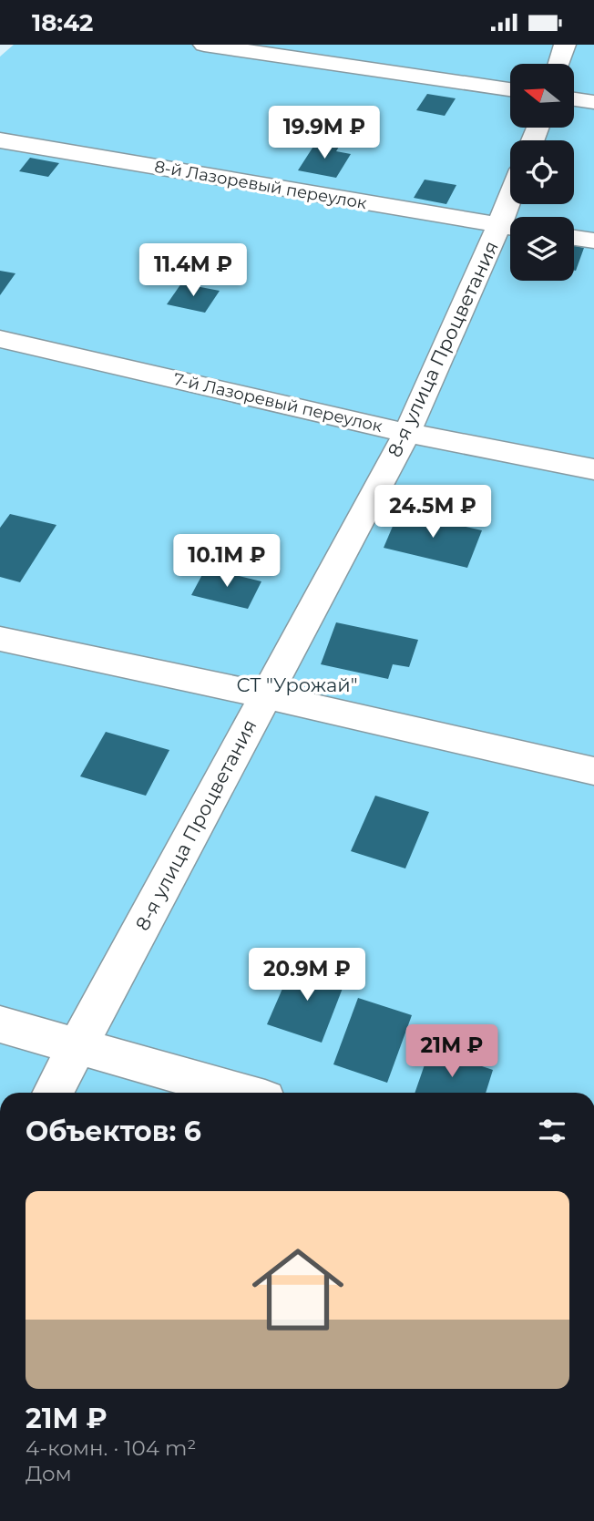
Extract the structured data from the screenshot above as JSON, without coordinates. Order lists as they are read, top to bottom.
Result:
{
  "streets": {
    "lane": ["8-й Лазоревый переулок", "8-я улица Процветания", "7-й Лазоревый переулок"]
  },
  "crossings": [
    ["8-й Лазоревый переулок", "8-я улица Процветания"],
    ["8-я улица Процветания", "7-й Лазоревый переулок"]
  ],
  "parks": ["СТ \"Урожай\""],
  "north": "left",
  "page": {
    "status": "18:42",
    "price": [
      "19.9M ₽",
      "11.4M ₽",
      "24.5M ₽",
      "10.1M ₽",
      "20.9M ₽",
      "21M ₽"
    ],
    "heading": "Объектов: 6",
    "list": [
      {
        "name": "21M ₽",
        "note": "4-комн. · 104 m² · Дом"
      }
    ]
  }
}
